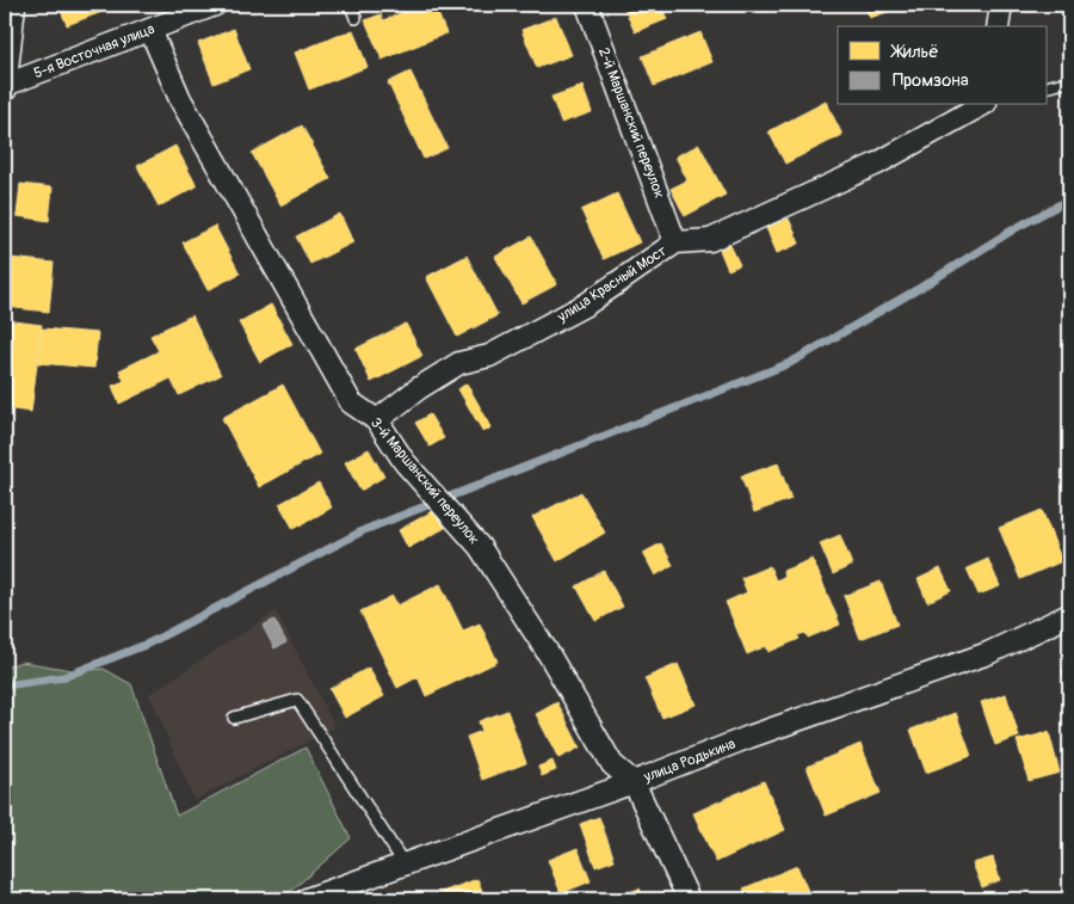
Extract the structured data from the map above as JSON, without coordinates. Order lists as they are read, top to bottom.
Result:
{
  "streets": {
    "street": [
      "5-я Восточная улица",
      "2-й Маршанский переулок",
      "улица Красный Мост",
      "3-й Маршанский переулок",
      "улица Родькина"
    ]
  },
  "crossings": [
    ["5-я Восточная улица", "3-й Маршанский переулок"],
    ["2-й Маршанский переулок", "улица Красный Мост"],
    ["улица Красный Мост", "3-й Маршанский переулок"],
    ["3-й Маршанский переулок", "улица Родькина"]
  ],
  "legend": ["Жильё", "Промзона"]
}
